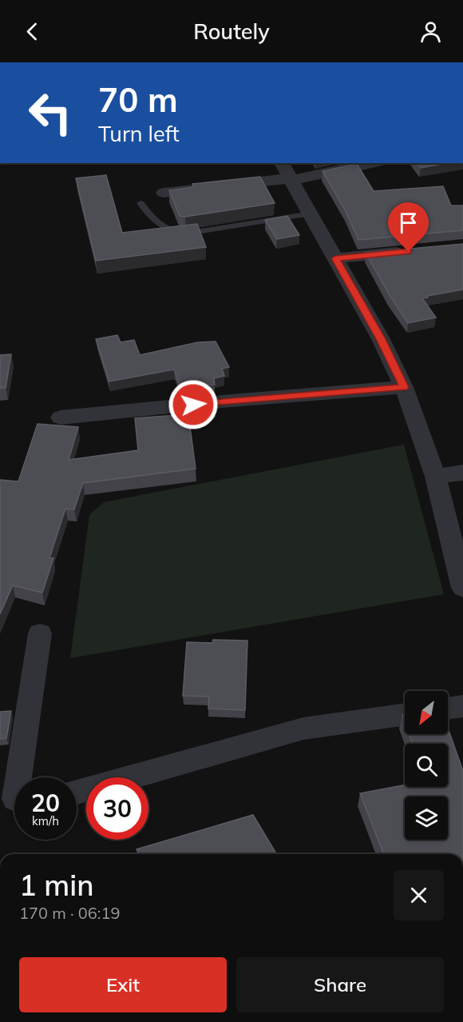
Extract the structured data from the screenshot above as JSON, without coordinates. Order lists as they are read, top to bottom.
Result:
{
  "north": "bottom left",
  "page": {
    "header": "Routely",
    "turn": ["70 m", "Turn left"],
    "speed": "20 km/h",
    "limit": "30",
    "heading": ["1 min", "170 m · 06:19"],
    "buttons": ["Exit", "Share"]
  }
}
